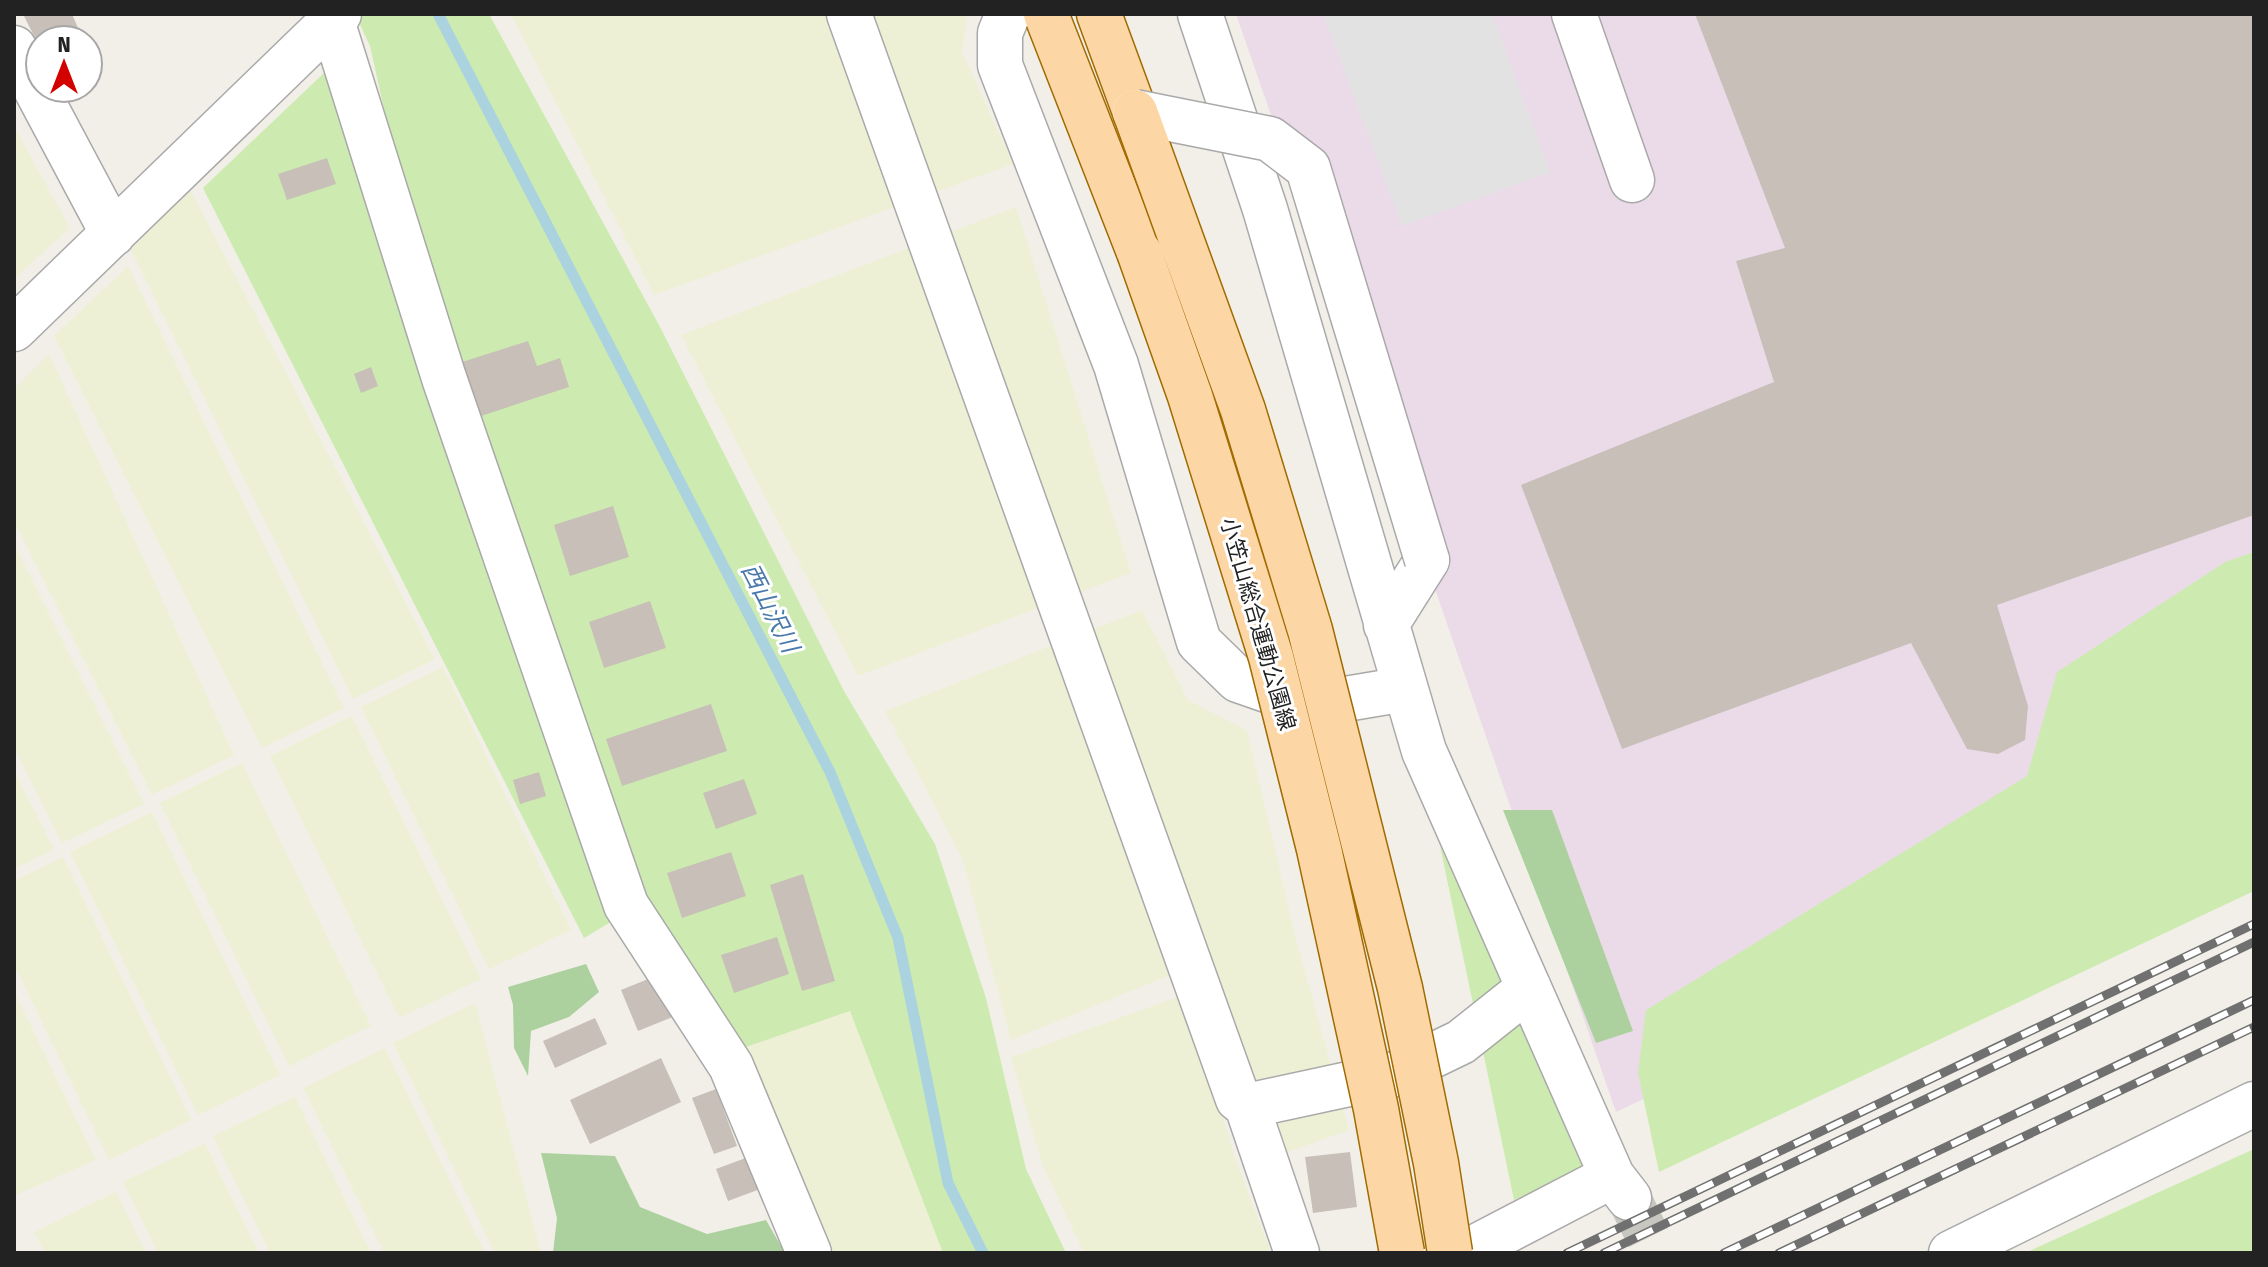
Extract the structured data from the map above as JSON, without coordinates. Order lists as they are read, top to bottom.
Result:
{
  "streets": {
    "main road": ["小笠山総合運動公園線"]
  },
  "water": ["西山沢川"],
  "north": "top"
}
